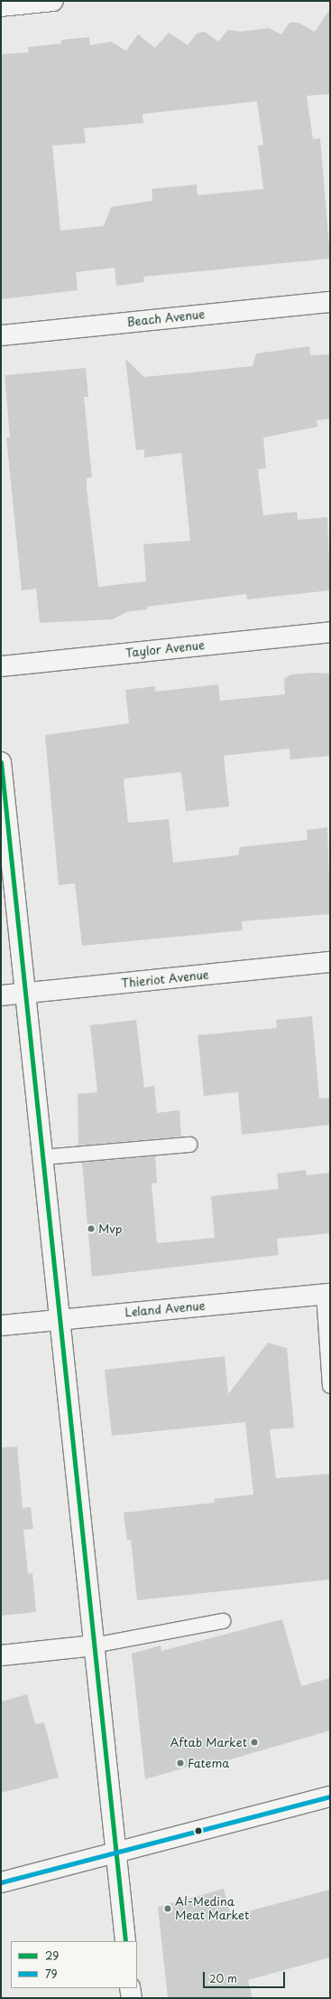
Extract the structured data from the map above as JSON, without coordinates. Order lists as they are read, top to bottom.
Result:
{
  "streets": {
    "street": [
      "Beach Avenue",
      "Taylor Avenue",
      "Thieriot Avenue",
      "Leland Avenue"
    ]
  },
  "places": [
    "Mvp",
    "Aftab Market",
    "Fatema",
    "Al-Medina Meat Market"
  ],
  "lines": ["transit line 29", "transit line 79"],
  "legend": ["29", "79"],
  "scale_bar": "20 m"
}
